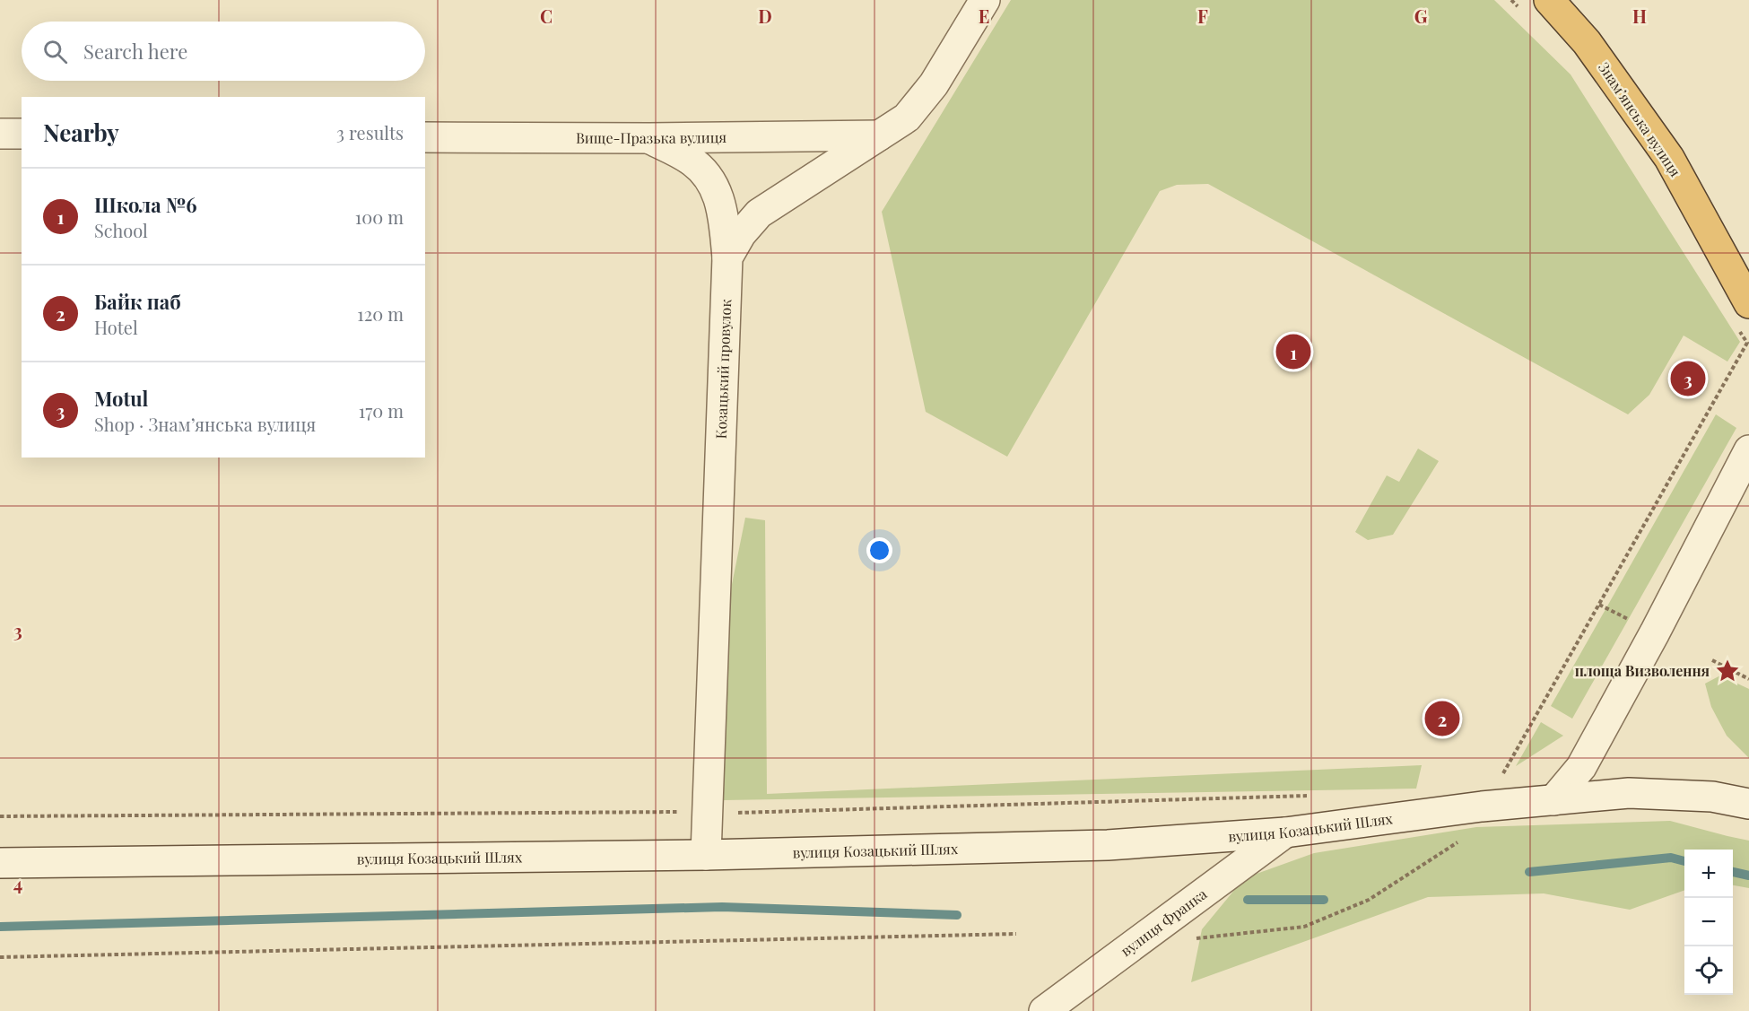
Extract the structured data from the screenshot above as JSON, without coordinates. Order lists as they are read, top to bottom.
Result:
{
  "streets": {
    "highway": ["Знамʼянська вулиця"],
    "street": [
      "Вище-Празька вулиця",
      "Козацький провулок",
      "вулиця Козацький Шлях",
      "вулиця Франка"
    ]
  },
  "crossings": [
    ["Вище-Празька вулиця", "Козацький провулок"],
    ["Козацький провулок", "вулиця Козацький Шлях"],
    ["вулиця Козацький Шлях", "вулиця Франка"]
  ],
  "places": {
    "place": ["площа Визволення"]
  },
  "page": {
    "search": "Search here",
    "heading": ["Nearby", "3 results"],
    "list": [
      {
        "mark": "1",
        "name": "Школа №6",
        "note": "School",
        "value": "100 m"
      },
      {
        "mark": "2",
        "name": "Байк паб",
        "note": "Hotel",
        "value": "120 m"
      },
      {
        "mark": "3",
        "name": "Motul",
        "note": "Shop · Знамʼянська вулиця",
        "value": "170 m"
      }
    ],
    "pins": ["1", "3", "2"],
    "map_buttons": ["+", "−"]
  },
  "grid": {
    "columns": [
      "C",
      "D",
      "E",
      "F",
      "G",
      "H"
    ],
    "rows": ["3", "4"]
  }
}
